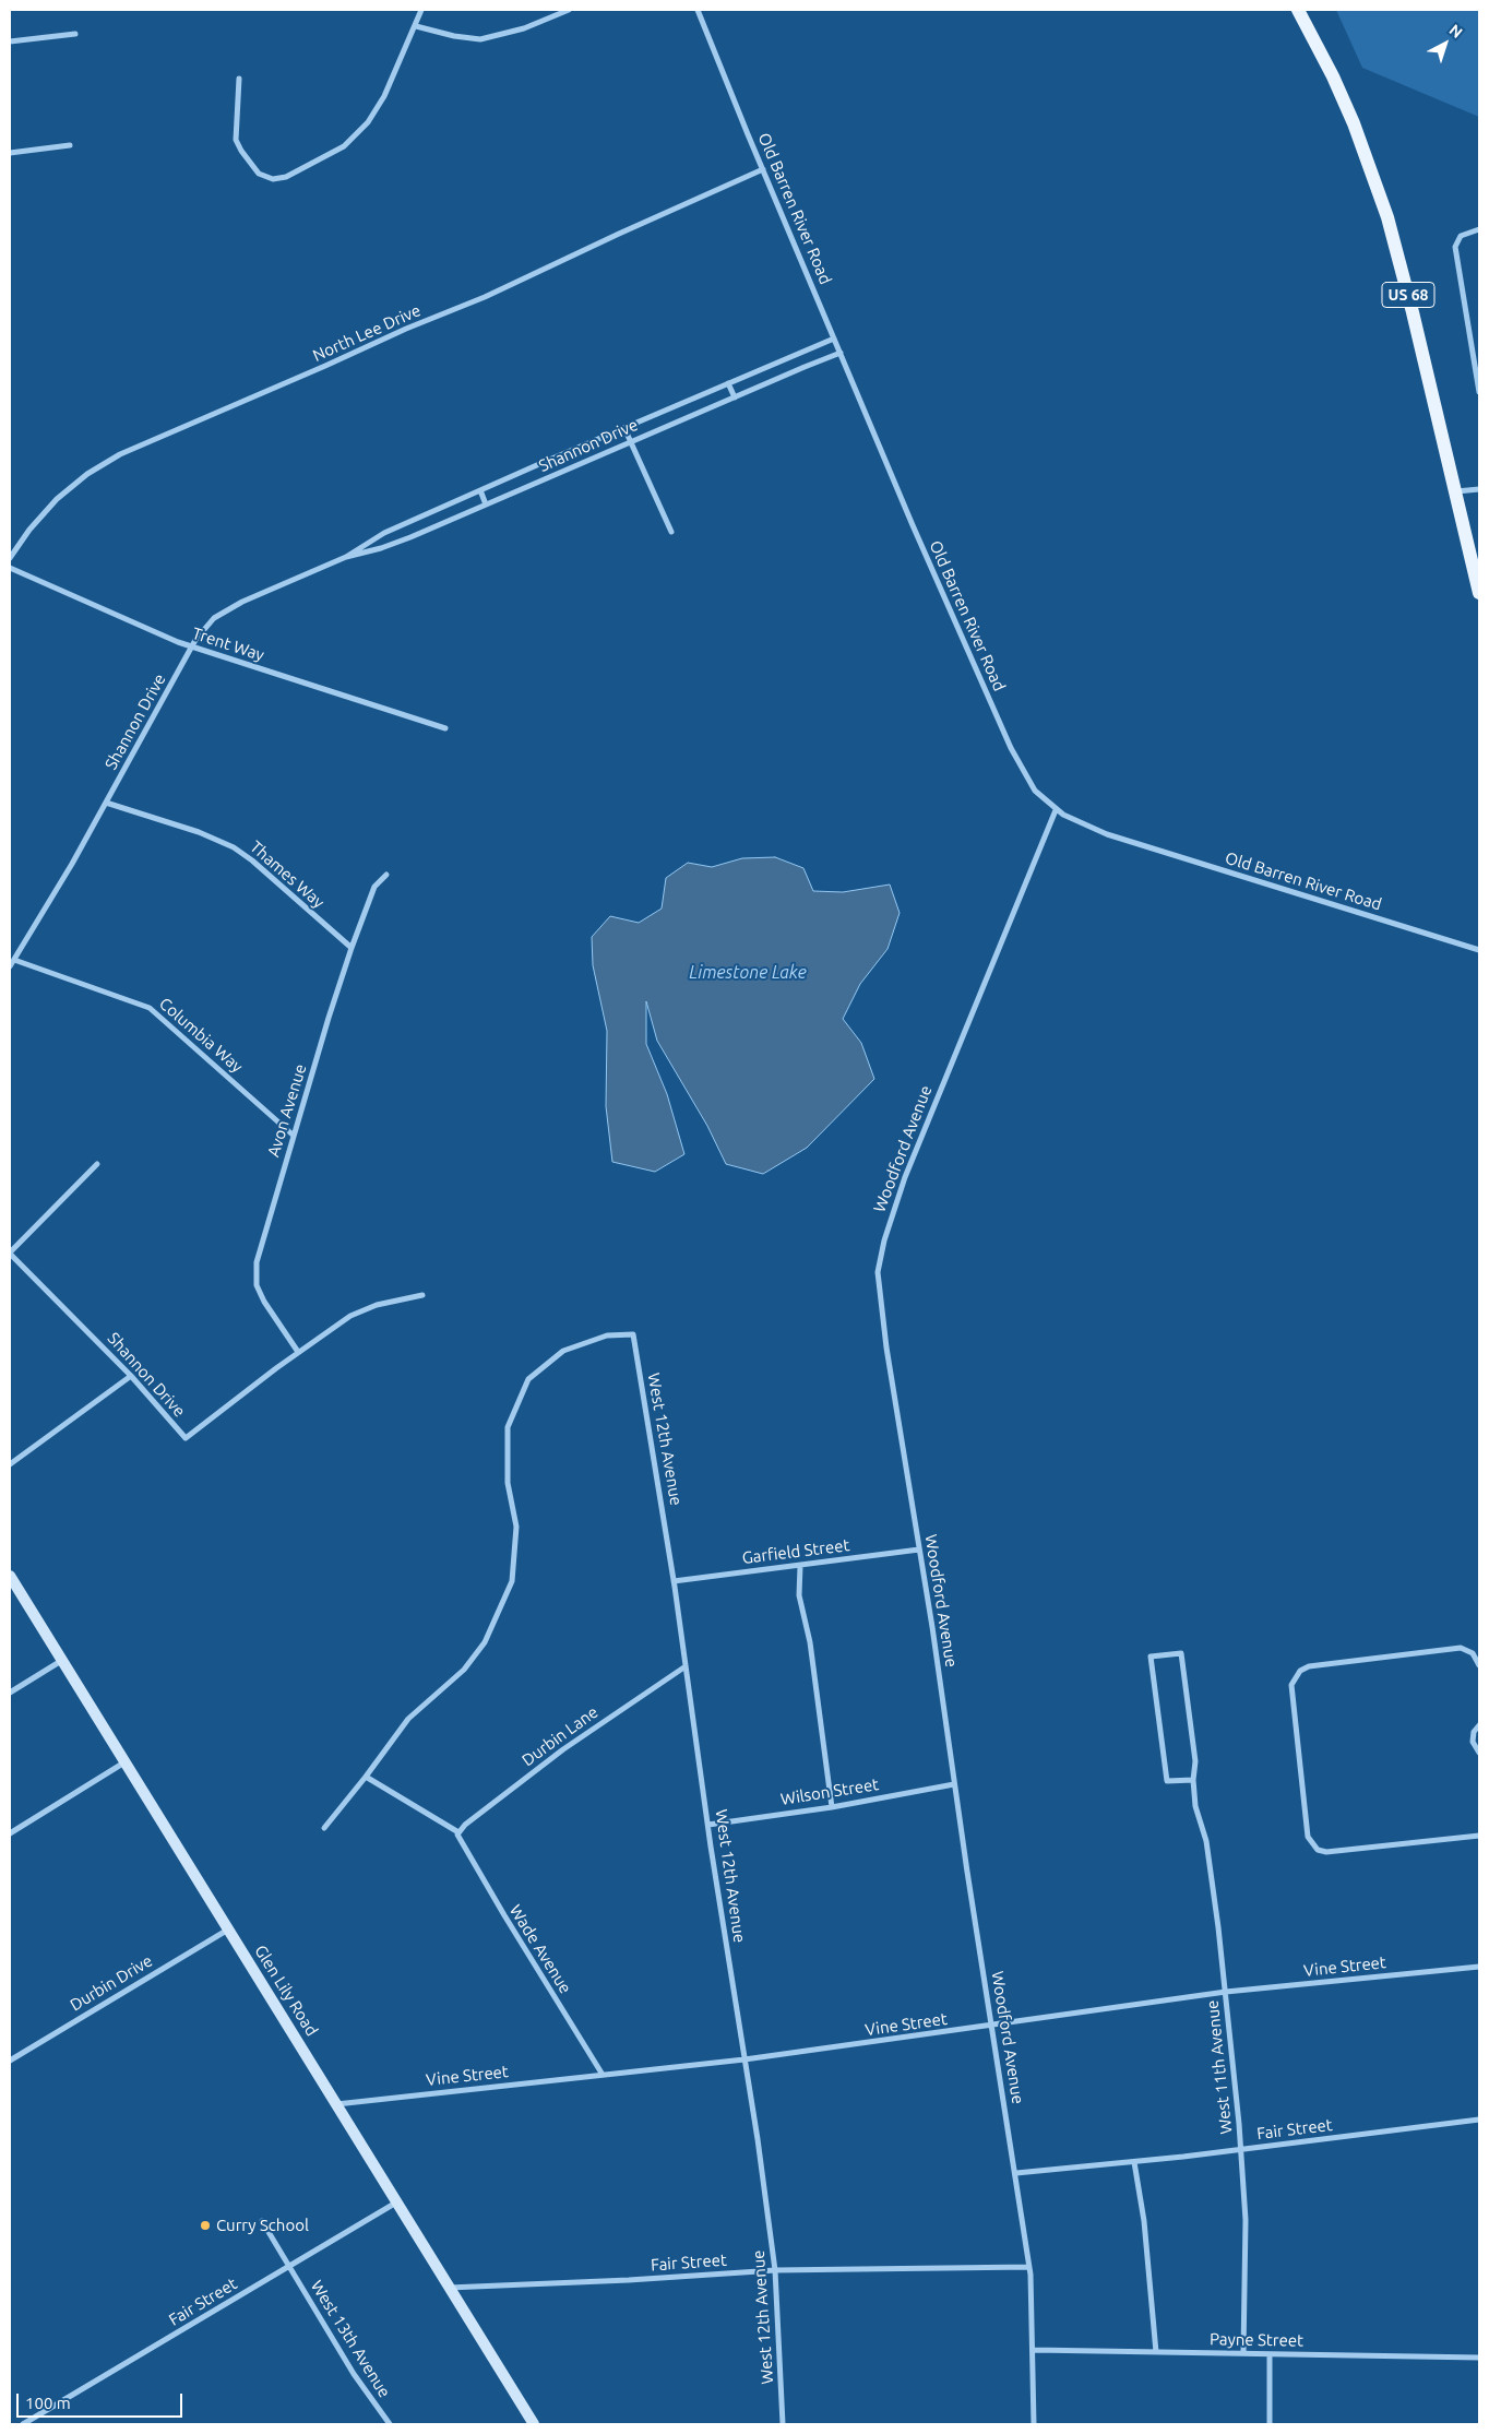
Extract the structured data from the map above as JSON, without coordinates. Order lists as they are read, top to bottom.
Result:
{
  "streets": {
    "main road": ["US 68"],
    "street": [
      "Old Barren River Road",
      "North Lee Drive",
      "Shannon Drive",
      "Trent Way",
      "Thames Way",
      "Columbia Way",
      "Avon Avenue",
      "Woodford Avenue",
      "West 12th Avenue",
      "Garfield Street",
      "Durbin Lane",
      "Wilson Street",
      "Wade Avenue",
      "Vine Street",
      "Durbin Drive",
      "Glen Lily Road",
      "West 11th Avenue",
      "Fair Street",
      "West 13th Avenue",
      "Payne Street"
    ]
  },
  "crossings": [
    ["Old Barren River Road", "North Lee Drive"],
    ["Old Barren River Road", "Shannon Drive"],
    ["Old Barren River Road", "Woodford Avenue"],
    ["Shannon Drive", "Trent Way"],
    ["Shannon Drive", "Thames Way"],
    ["Shannon Drive", "Columbia Way"],
    ["Shannon Drive", "Avon Avenue"],
    ["Thames Way", "Avon Avenue"],
    ["Columbia Way", "Avon Avenue"],
    ["Woodford Avenue", "Garfield Street"],
    ["Woodford Avenue", "Wilson Street"],
    ["Woodford Avenue", "Vine Street"],
    ["Woodford Avenue", "Fair Street"],
    ["Woodford Avenue", "Payne Street"],
    ["West 12th Avenue", "Garfield Street"],
    ["West 12th Avenue", "Durbin Lane"],
    ["West 12th Avenue", "Wilson Street"],
    ["West 12th Avenue", "Vine Street"],
    ["West 12th Avenue", "Fair Street"],
    ["Durbin Lane", "Wade Avenue"],
    ["Wade Avenue", "Vine Street"],
    ["Vine Street", "Glen Lily Road"],
    ["Vine Street", "West 11th Avenue"],
    ["Durbin Drive", "Glen Lily Road"],
    ["Glen Lily Road", "Fair Street"],
    ["West 11th Avenue", "Fair Street"],
    ["West 11th Avenue", "Payne Street"],
    ["Fair Street", "West 13th Avenue"]
  ],
  "water": ["Limestone Lake"],
  "places": ["Curry School"],
  "scale_bar": "100 m",
  "north": "top right"
}
